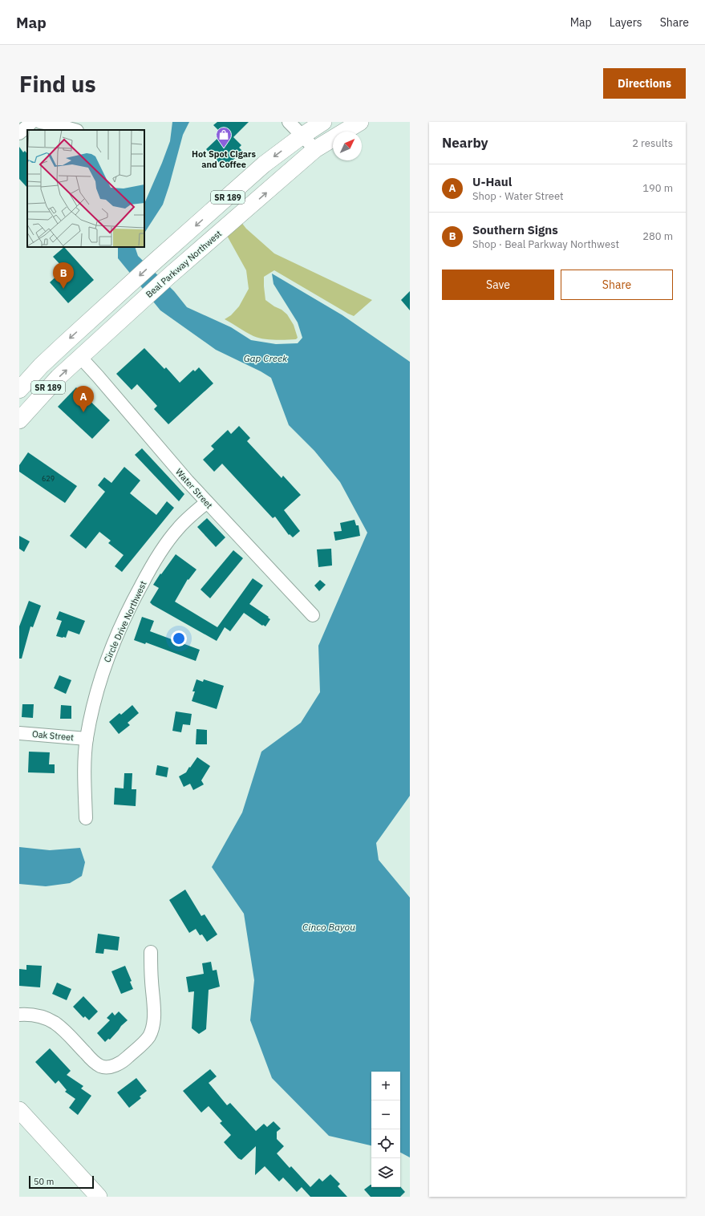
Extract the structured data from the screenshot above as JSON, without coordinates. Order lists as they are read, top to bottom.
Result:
{
  "streets": {
    "main road": ["SR 189", "Beal Parkway Northwest"],
    "street": ["Water Street", "Circle Drive Northwest", "Oak Street"]
  },
  "crossings": [
    ["Beal Parkway Northwest", "Water Street"],
    ["Water Street", "Circle Drive Northwest"],
    ["Circle Drive Northwest", "Oak Street"]
  ],
  "water": ["Gap Creek", "Cinco Bayou"],
  "places": {
    "shop": ["Hot Spot Cigars and Coffee"]
  },
  "house_numbers": ["629"],
  "scale_bar": "50 m",
  "north": "top right",
  "page": {
    "header": "Map",
    "nav": ["Map", "Layers", "Share"],
    "buttons": [
      "Directions",
      ["Save", "Share"]
    ],
    "title": "Find us",
    "heading": ["Nearby", "2 results"],
    "list": [
      {
        "mark": "A",
        "name": "U-Haul",
        "note": "Shop · Water Street",
        "value": "190 m"
      },
      {
        "mark": "B",
        "name": "Southern Signs",
        "note": "Shop · Beal Parkway Northwest",
        "value": "280 m"
      }
    ],
    "pins": ["B", "A"],
    "map_buttons": ["+", "−"],
    "scale": "50 m"
  }
}
